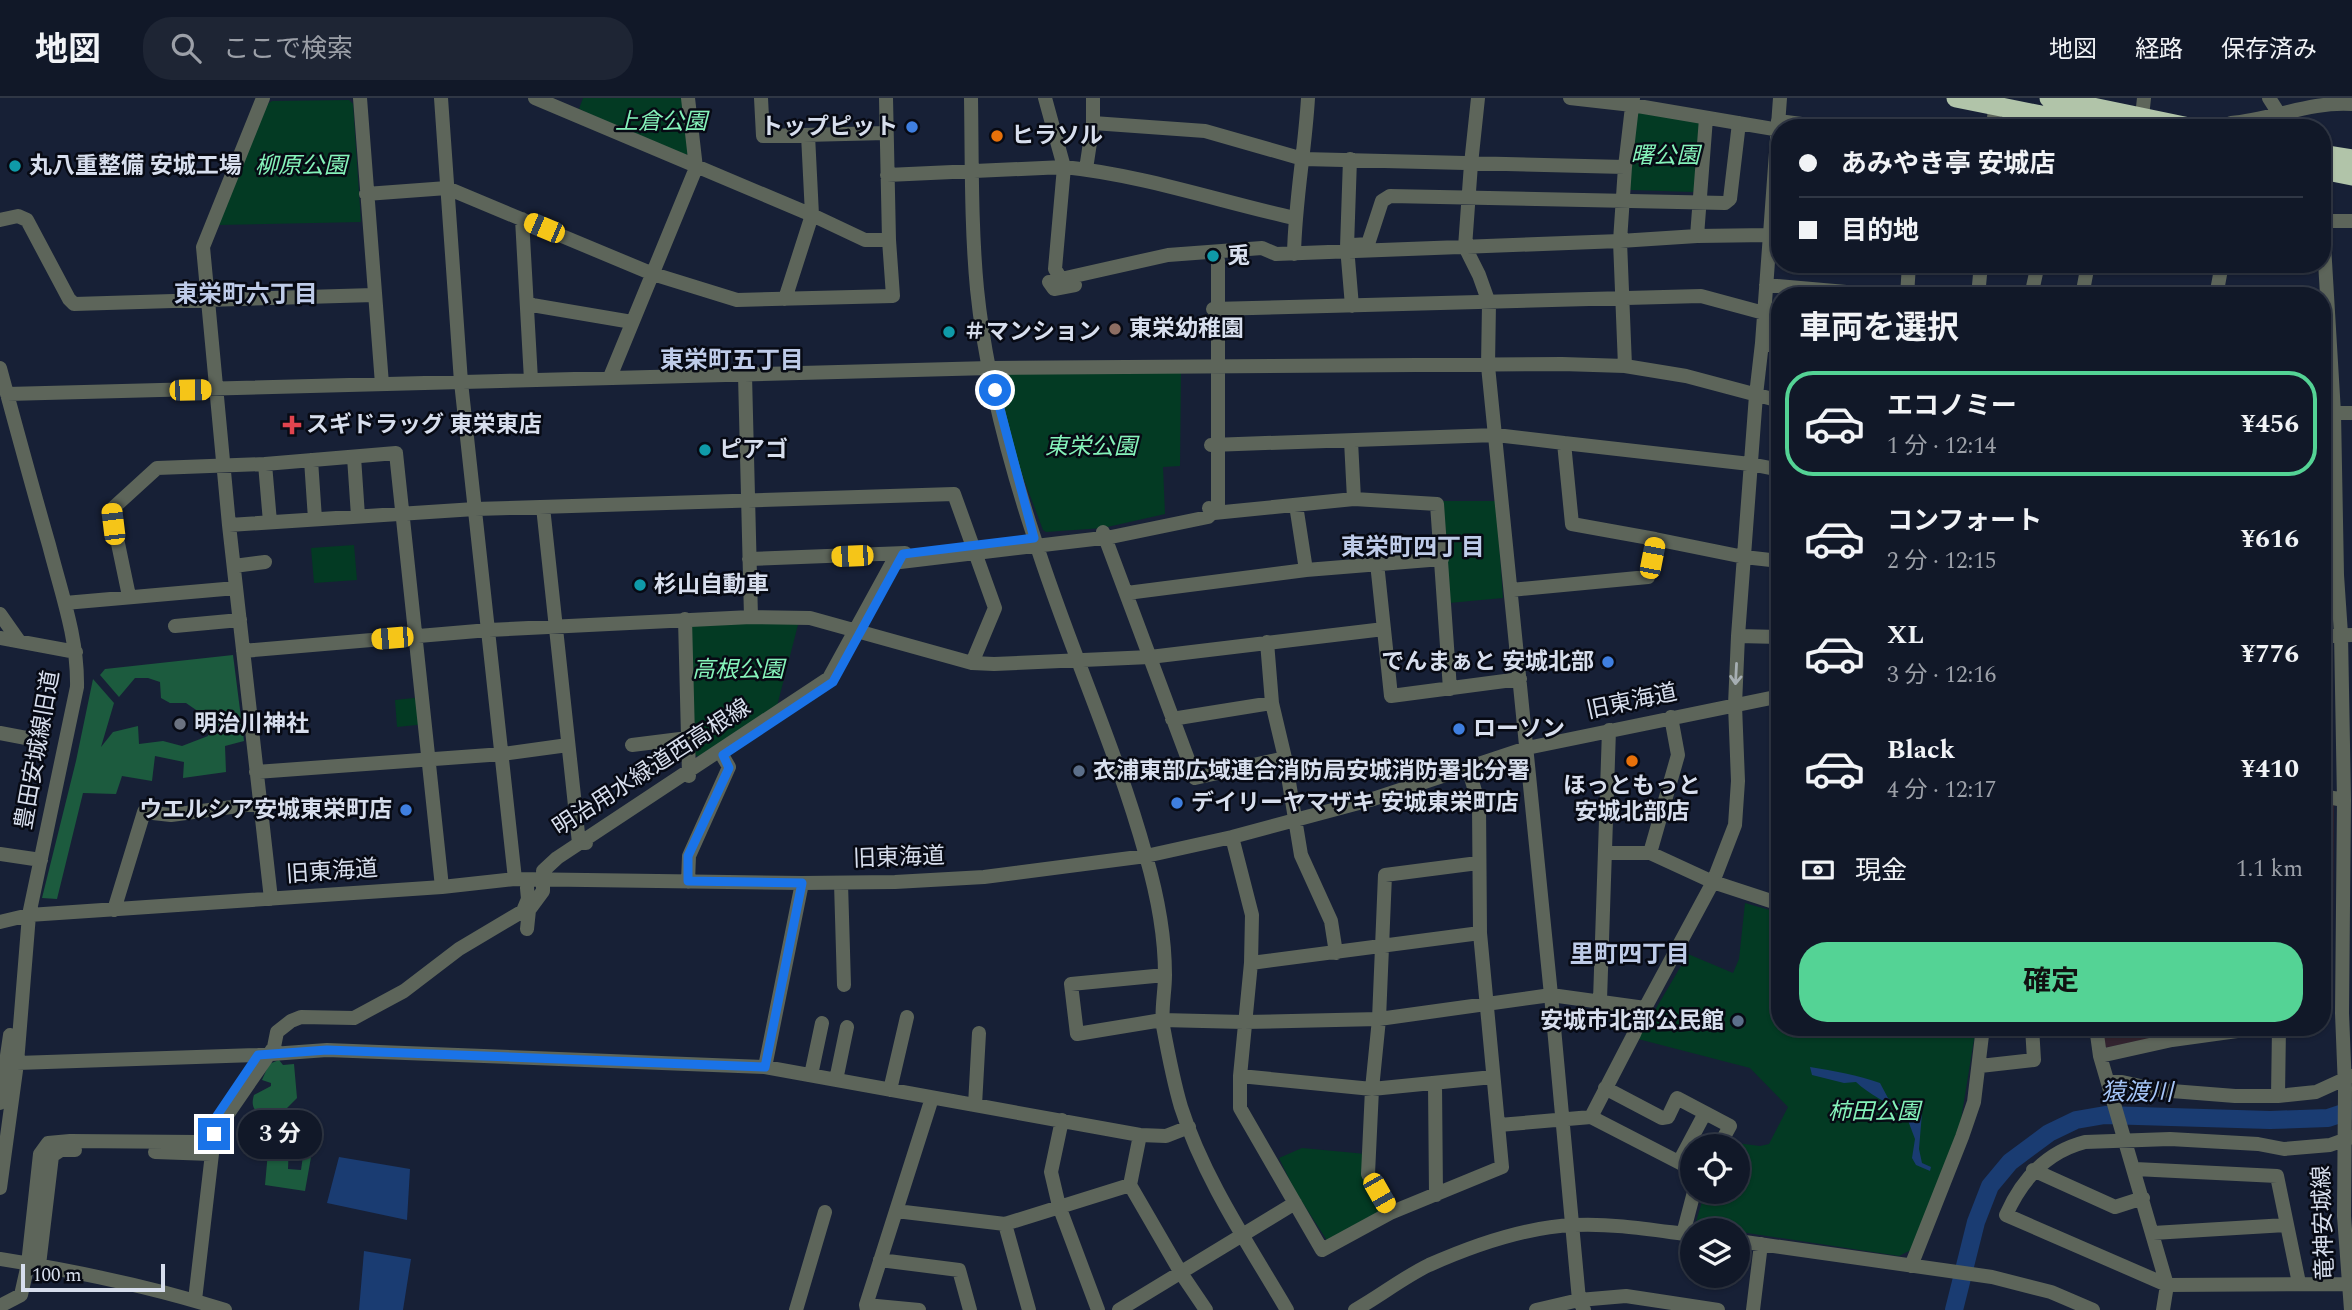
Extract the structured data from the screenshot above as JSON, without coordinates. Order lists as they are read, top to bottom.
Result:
{
  "streets": {
    "street": [
      "旧東海道",
      "豊田安城線旧道",
      "明治用水緑道西高根線",
      "竜神安城線"
    ]
  },
  "crossings": [
    ["旧東海道", "豊田安城線旧道"],
    ["旧東海道", "明治用水緑道西高根線"]
  ],
  "districts": [
    "東栄町六丁目",
    "東栄町五丁目",
    "東栄町四丁目",
    "里町四丁目"
  ],
  "water": ["猿渡川"],
  "parks": [
    "上倉公園",
    "曙公園",
    "柳原公園",
    "東栄公園",
    "高根公園",
    "柿田公園"
  ],
  "places": {
    "other": [
      "トップピット",
      "ヒラソル",
      "丸八重整備 安城工場",
      "兎",
      "東栄幼稚園",
      "＃マンション",
      "ピアゴ",
      "杉山自動車",
      "でんまぁと 安城北部",
      "明治川神社",
      "ローソン",
      "ほっともっと 安城北部店",
      "衣浦東部広域連合消防局安城消防署北分署",
      "デイリーヤマザキ 安城東栄町店",
      "ウエルシア安城東栄町店",
      "安城市北部公民館"
    ],
    "health": ["スギドラッグ 東栄東店"]
  },
  "scale_bar": "100 m",
  "page": {
    "header": "地図",
    "search": "ここで検索",
    "nav": ["地図", "経路", "保存済み"],
    "banner": ["あみやき亭 安城店", "目的地"],
    "heading": "車両を選択",
    "list": [
      {
        "name": "エコノミー",
        "note": "1 分 · 12:14",
        "value": "¥456"
      },
      {
        "name": "コンフォート",
        "note": "2 分 · 12:15",
        "value": "¥616"
      },
      {
        "name": "XL",
        "note": "3 分 · 12:16",
        "value": "¥776"
      },
      {
        "name": "Black",
        "note": "4 分 · 12:17",
        "value": "¥410"
      }
    ],
    "pay": ["現金", "1.1 km"],
    "buttons": "確定",
    "bubble": "3 分",
    "scale": "100 m"
  }
}
